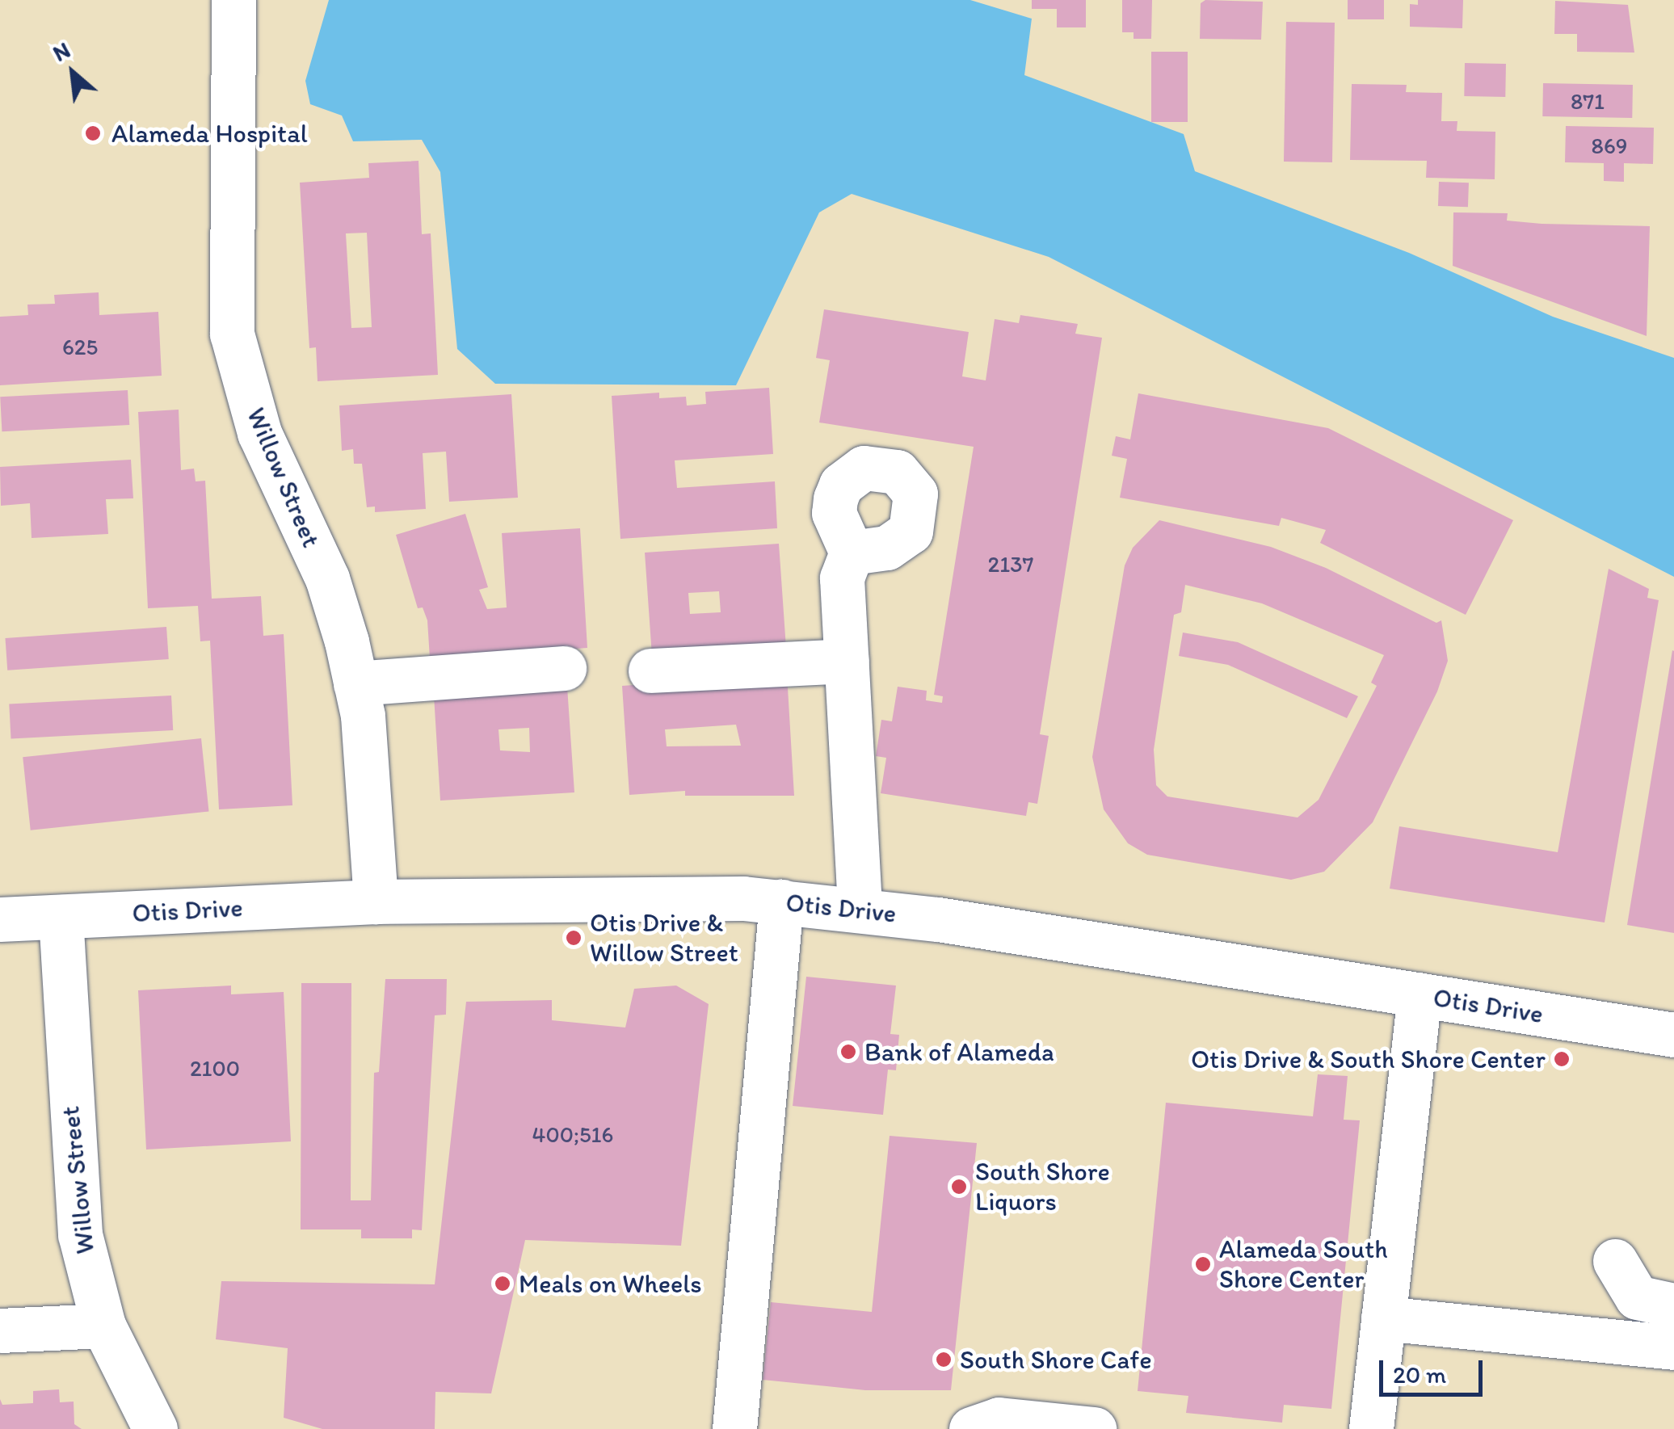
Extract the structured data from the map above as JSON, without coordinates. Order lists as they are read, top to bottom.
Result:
{
  "streets": {
    "main road": ["Willow Street", "Otis Drive"]
  },
  "crossings": [
    ["Willow Street", "Otis Drive"]
  ],
  "places": [
    "Alameda Hospital",
    "Otis Drive & Willow Street",
    "Bank of Alameda",
    "Otis Drive & South Shore Center",
    "South Shore Liquors",
    "Alameda South Shore Center",
    "Meals on Wheels",
    "South Shore Cafe"
  ],
  "house_numbers": [
    "871",
    "869",
    "625",
    "2137",
    "2100",
    "400;516"
  ],
  "scale_bar": "20 m",
  "north": "top left"
}
